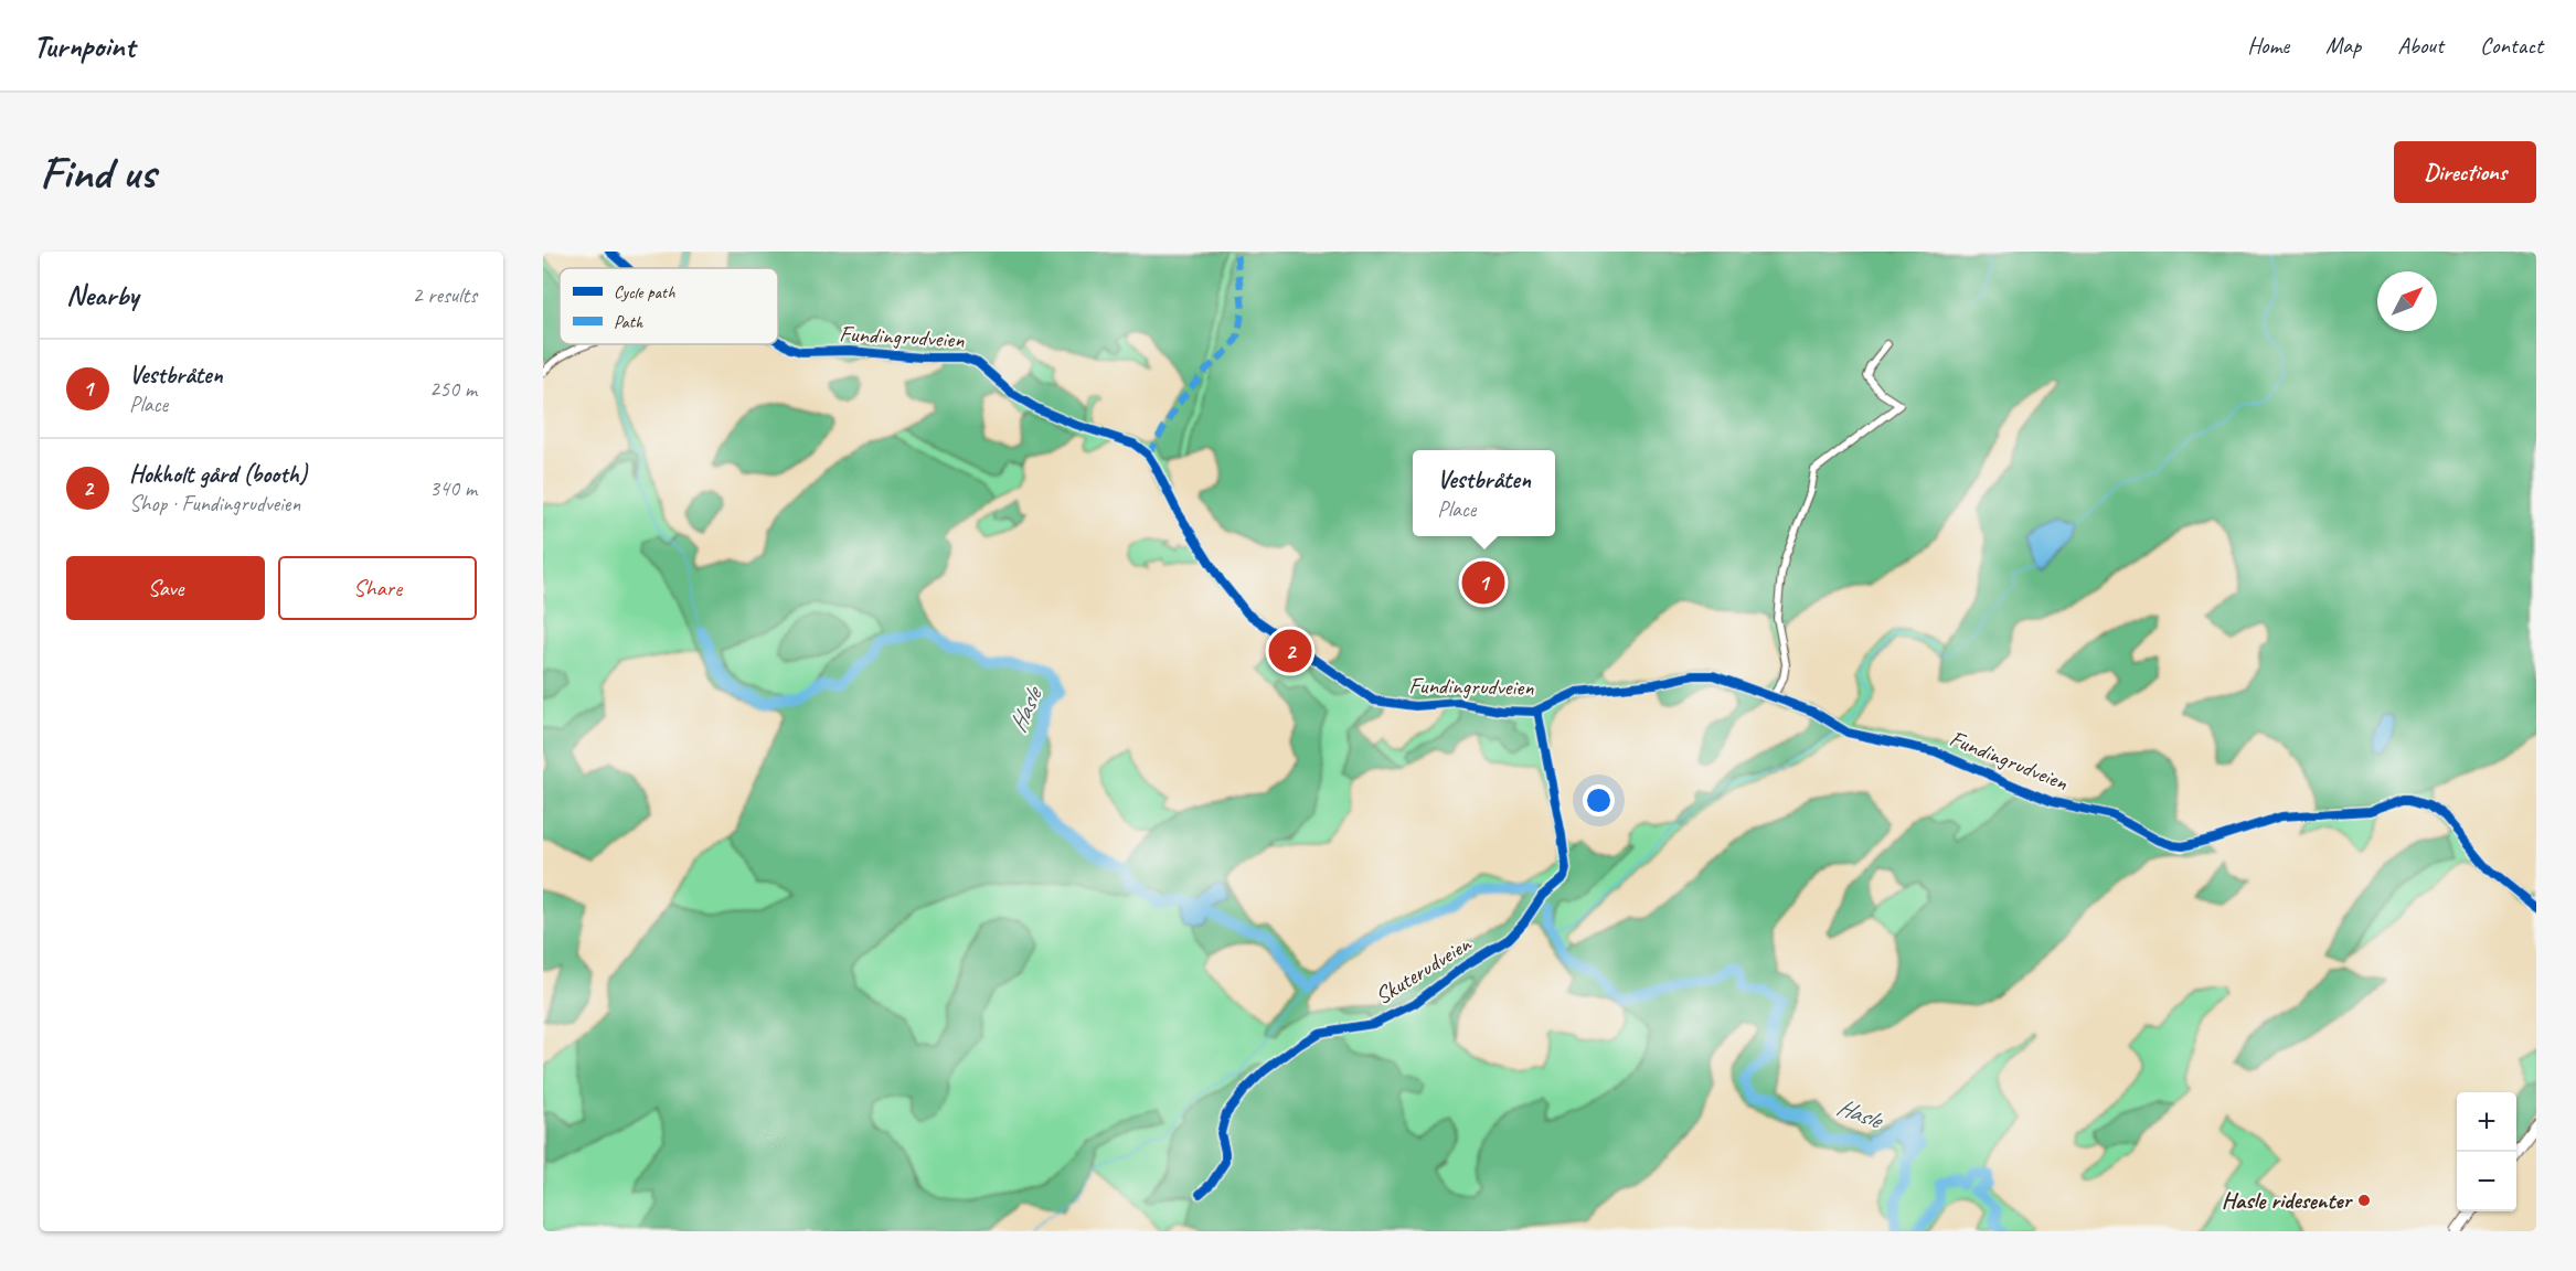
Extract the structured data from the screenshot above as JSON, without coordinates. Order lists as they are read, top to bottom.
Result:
{
  "streets": {
    "street": ["Fundingrudveien", "Skuterudveien"]
  },
  "crossings": [
    ["Fundingrudveien", "Skuterudveien"]
  ],
  "water": ["Hasle"],
  "places": ["Hasle ridesenter"],
  "legend": ["Cycle path", "Path"],
  "north": "top right",
  "page": {
    "header": "Turnpoint",
    "nav": [
      "Home",
      "Map",
      "About",
      "Contact"
    ],
    "buttons": [
      "Directions",
      ["Save", "Share"]
    ],
    "title": "Find us",
    "heading": ["Nearby", "2 results"],
    "list": [
      {
        "mark": "1",
        "name": "Vestbråten",
        "note": "Place",
        "value": "250 m"
      },
      {
        "mark": "2",
        "name": "Hokholt gård (booth)",
        "note": "Shop · Fundingrudveien",
        "value": "340 m"
      }
    ],
    "popup": ["Vestbråten", "Place"],
    "pins": ["1", "2"],
    "map_buttons": ["+", "−"]
  }
}
